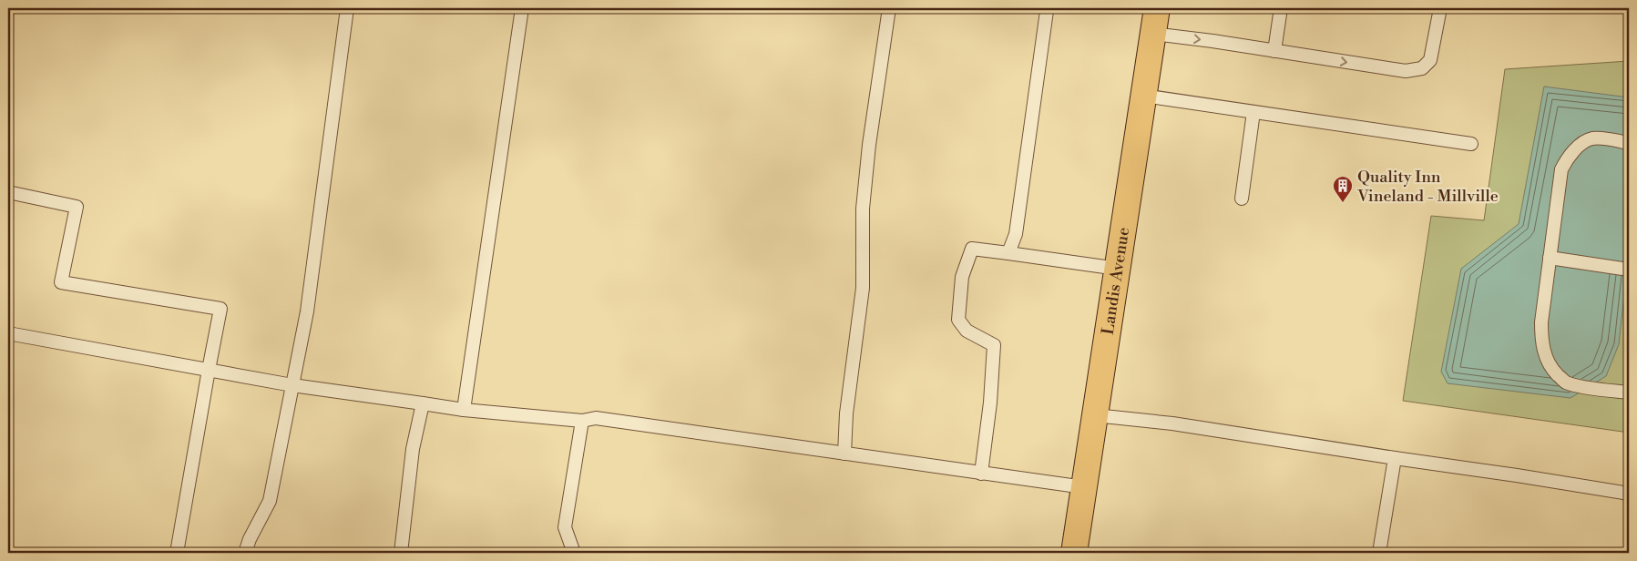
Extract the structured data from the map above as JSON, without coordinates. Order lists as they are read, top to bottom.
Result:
{
  "streets": {
    "main road": ["Landis Avenue"]
  },
  "places": {
    "building": ["Quality Inn Vineland - Millville"]
  }
}
